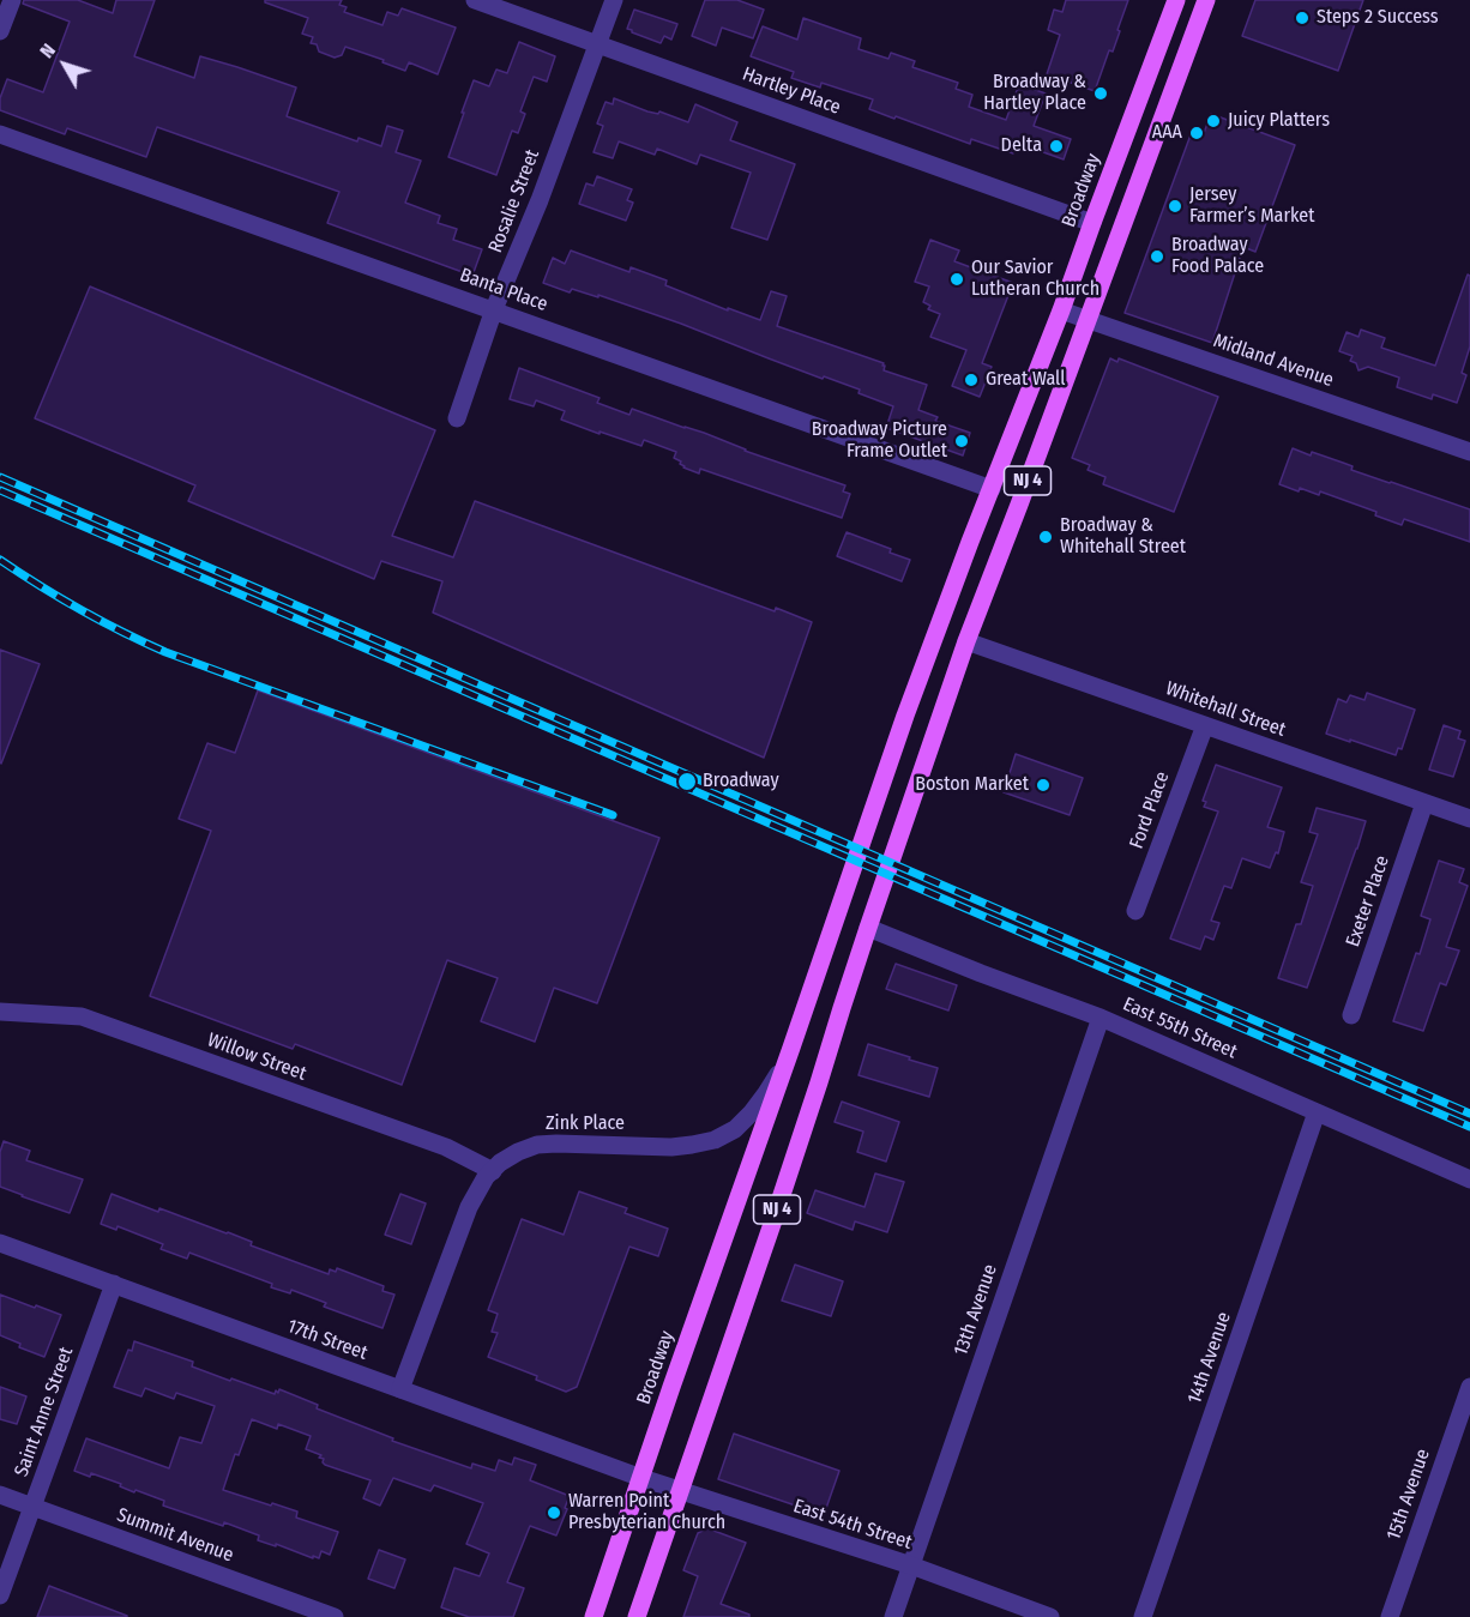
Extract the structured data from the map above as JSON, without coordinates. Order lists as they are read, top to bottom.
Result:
{
  "streets": {
    "main road": ["Broadway", "NJ 4"],
    "street": [
      "Hartley Place",
      "Rosalie Street",
      "Banta Place",
      "Midland Avenue",
      "Whitehall Street",
      "Ford Place",
      "Exeter Place",
      "East 55th Street",
      "Willow Street",
      "Zink Place",
      "13th Avenue",
      "17th Street",
      "14th Avenue",
      "Saint Anne Street",
      "15th Avenue",
      "East 54th Street",
      "Summit Avenue"
    ]
  },
  "crossings": [
    ["Hartley Place", "Broadway"],
    ["Hartley Place", "Rosalie Street"],
    ["Broadway", "Banta Place"],
    ["Broadway", "Midland Avenue"],
    ["Broadway", "Zink Place"],
    ["Broadway", "17th Street"],
    ["Broadway", "East 54th Street"],
    ["Rosalie Street", "Banta Place"],
    ["Midland Avenue", "NJ 4"],
    ["NJ 4", "Whitehall Street"],
    ["NJ 4", "East 55th Street"],
    ["NJ 4", "East 54th Street"],
    ["Whitehall Street", "Ford Place"],
    ["Whitehall Street", "Exeter Place"],
    ["East 55th Street", "13th Avenue"],
    ["East 55th Street", "14th Avenue"],
    ["Willow Street", "Zink Place"],
    ["Zink Place", "17th Street"],
    ["13th Avenue", "East 54th Street"],
    ["17th Street", "Saint Anne Street"],
    ["17th Street", "East 54th Street"],
    ["Saint Anne Street", "Summit Avenue"]
  ],
  "places": [
    "Steps 2 Success",
    "Broadway & Hartley Place",
    "Juicy Platters",
    "AAA",
    "Delta",
    "Jersey Farmer’s Market",
    "Broadway Food Palace",
    "Our Savior Lutheran Church",
    "Great Wall",
    "Broadway Picture Frame Outlet",
    "Broadway & Whitehall Street",
    "Broadway",
    "Boston Market",
    "Warren Point Presbyterian Church"
  ],
  "north": "top left"
}
